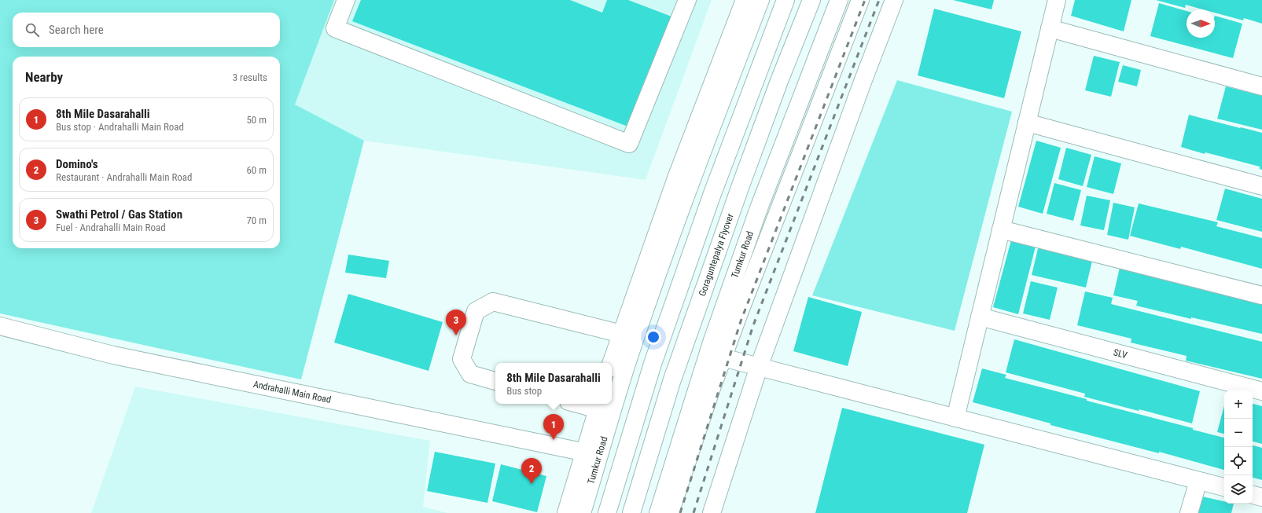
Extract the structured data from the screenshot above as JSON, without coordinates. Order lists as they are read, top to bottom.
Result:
{
  "streets": {
    "main road": [
      "Goraguntepalya Flyover",
      "Tumkur Road",
      "SLV",
      "Andrahalli Main Road"
    ]
  },
  "north": "right",
  "page": {
    "search": "Search here",
    "heading": ["Nearby", "3 results"],
    "list": [
      {
        "mark": "1",
        "name": "8th Mile Dasarahalli",
        "note": "Bus stop · Andrahalli Main Road",
        "value": "50 m"
      },
      {
        "mark": "2",
        "name": "Domino's",
        "note": "Restaurant · Andrahalli Main Road",
        "value": "60 m"
      },
      {
        "mark": "3",
        "name": "Swathi Petrol / Gas Station",
        "note": "Fuel · Andrahalli Main Road",
        "value": "70 m"
      }
    ],
    "pins": ["3", "1", "2"],
    "popup": ["8th Mile Dasarahalli", "Bus stop"],
    "map_buttons": ["+", "−"]
  }
}
